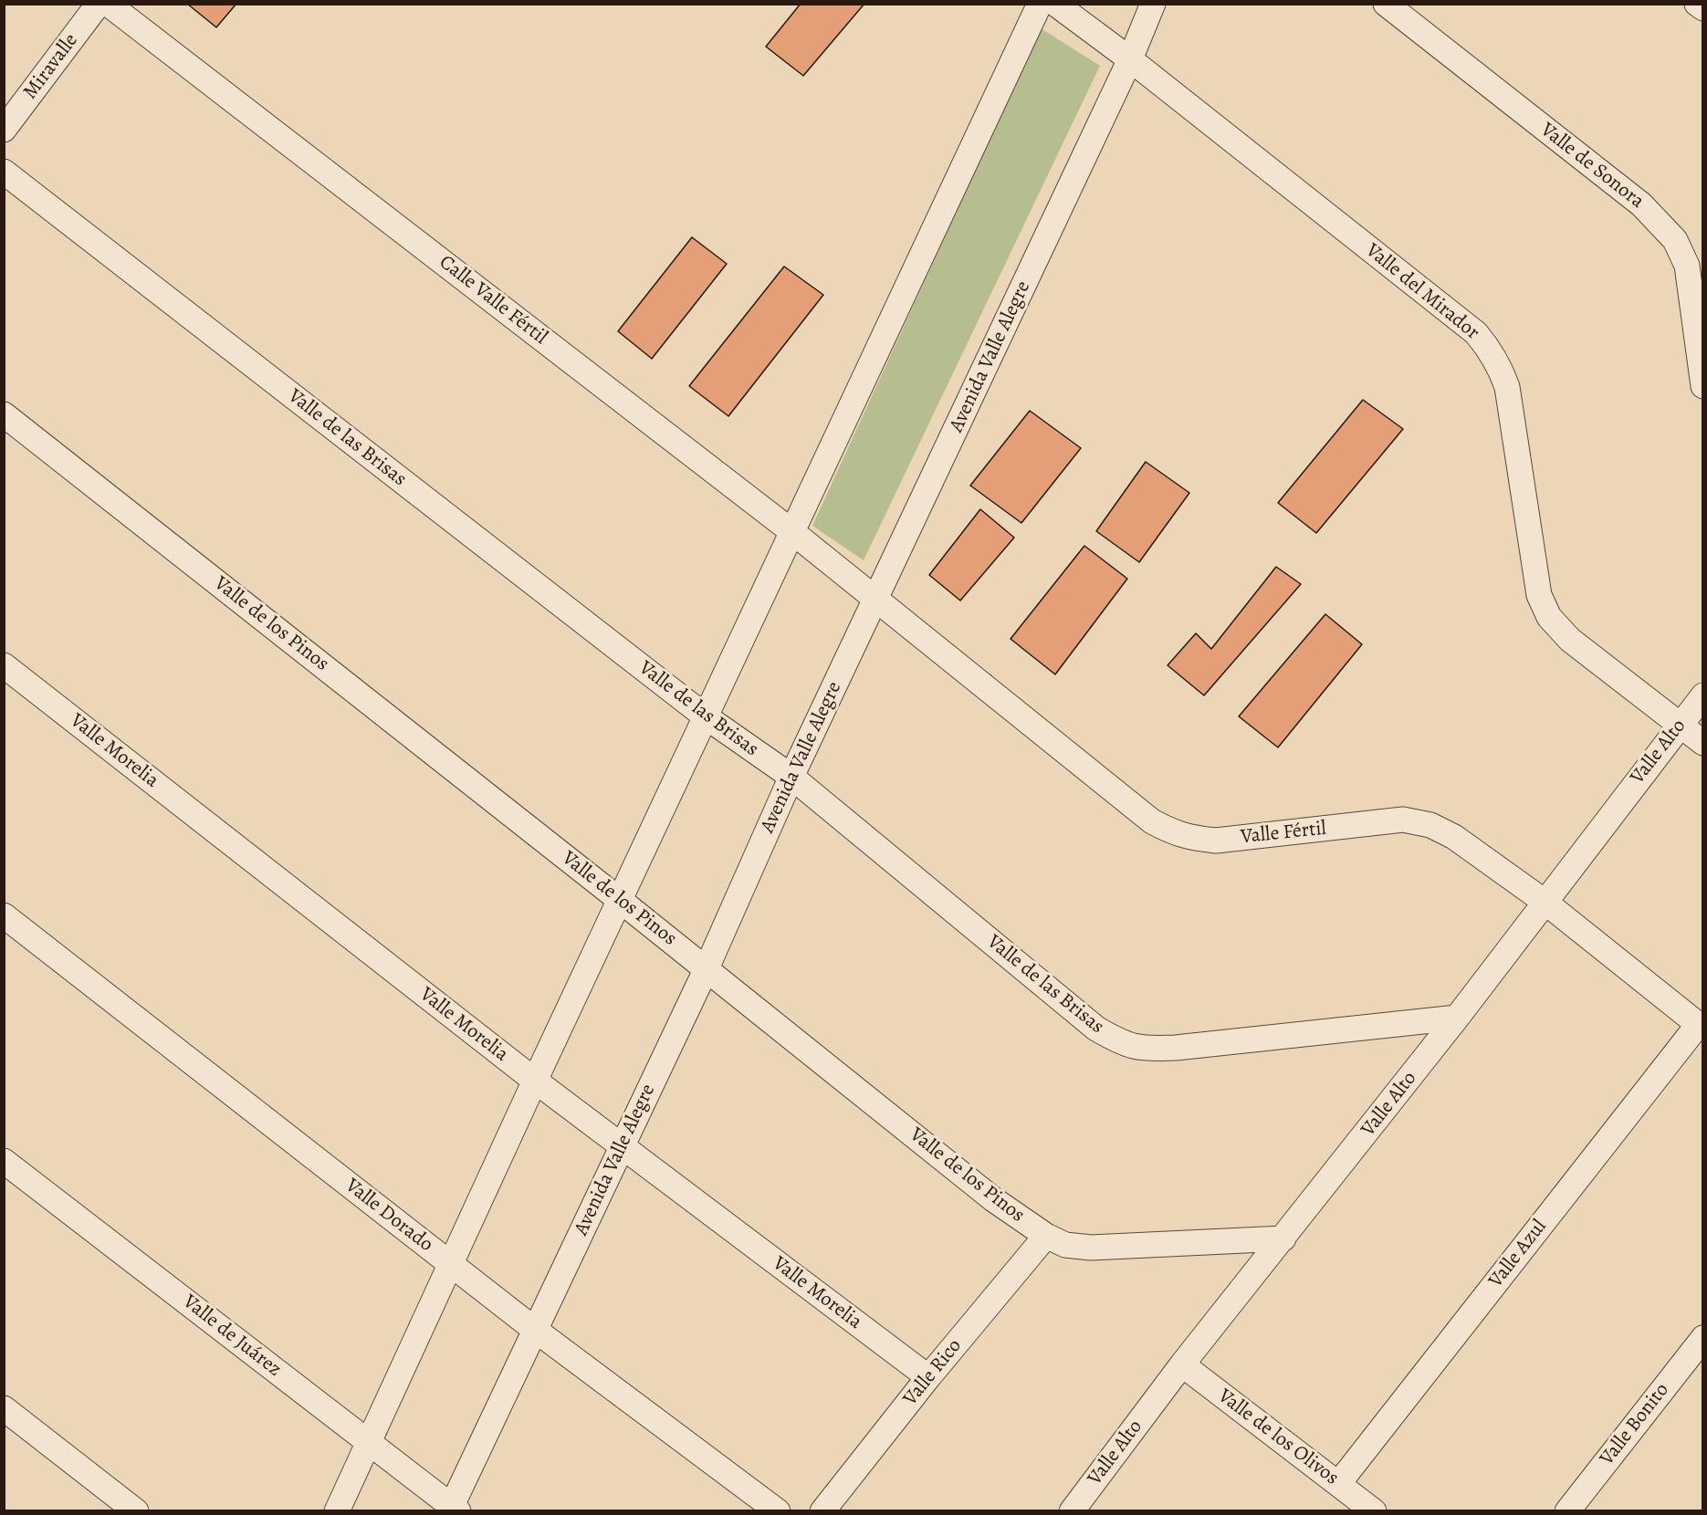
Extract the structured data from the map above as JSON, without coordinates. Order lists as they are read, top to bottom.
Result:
{
  "streets": {
    "street": [
      "Miravalle",
      "Valle de Sonora",
      "Valle del Mirador",
      "Calle Valle Fértil",
      "Avenida Valle Alegre",
      "Valle de las Brisas",
      "Valle de los Pinos",
      "Valle Morelia",
      "Valle Alto",
      "Valle Fértil",
      "Valle Dorado",
      "Valle Azul",
      "Valle de Juárez",
      "Valle Rico",
      "Valle Bonito",
      "Valle de los Olivos"
    ]
  },
  "crossings": [
    ["Valle del Mirador", "Avenida Valle Alegre"],
    ["Valle del Mirador", "Valle Alto"],
    ["Calle Valle Fértil", "Avenida Valle Alegre"],
    ["Calle Valle Fértil", "Valle Fértil"],
    ["Avenida Valle Alegre", "Valle de las Brisas"],
    ["Avenida Valle Alegre", "Valle de los Pinos"],
    ["Avenida Valle Alegre", "Valle Morelia"],
    ["Avenida Valle Alegre", "Valle Fértil"],
    ["Avenida Valle Alegre", "Valle Dorado"],
    ["Avenida Valle Alegre", "Valle de Juárez"],
    ["Valle de las Brisas", "Valle Alto"],
    ["Valle de los Pinos", "Valle Alto"],
    ["Valle de los Pinos", "Valle Rico"],
    ["Valle Morelia", "Valle Rico"],
    ["Valle Alto", "Valle Fértil"],
    ["Valle Alto", "Valle de los Olivos"],
    ["Valle Fértil", "Valle Azul"],
    ["Valle Azul", "Valle de los Olivos"]
  ]
}
